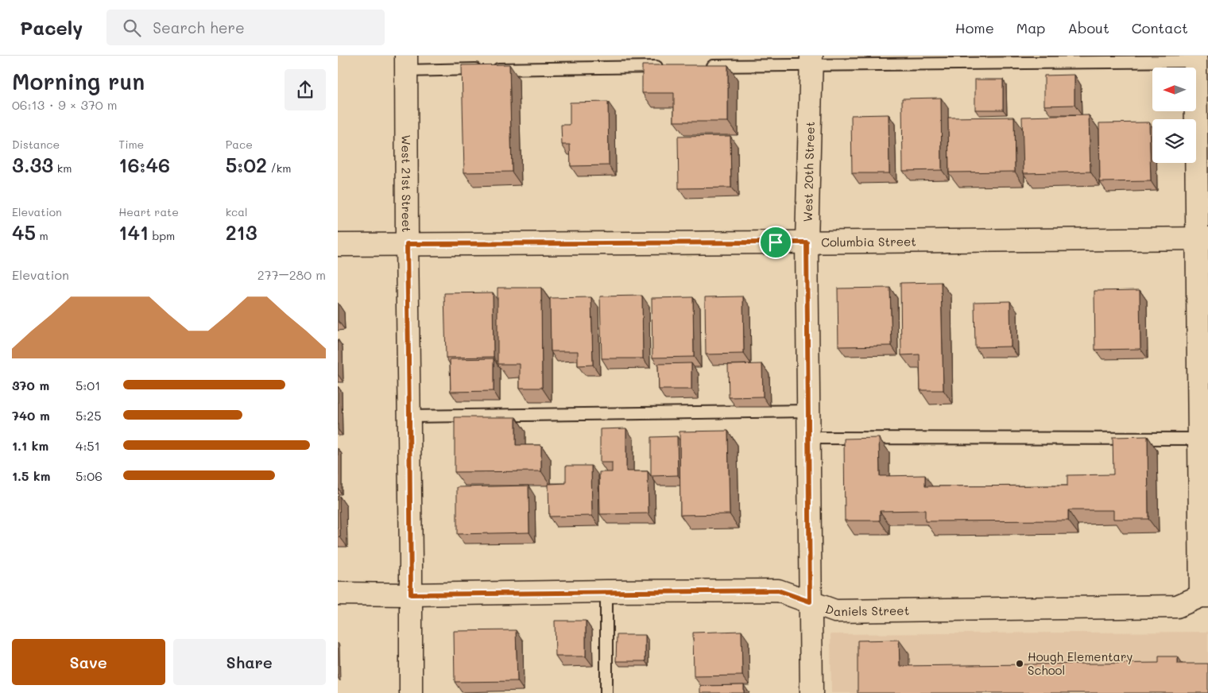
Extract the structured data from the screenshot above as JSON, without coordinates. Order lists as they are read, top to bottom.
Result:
{
  "streets": {
    "street": [
      "West 20th Street",
      "West 21st Street",
      "Columbia Street",
      "Daniels Street"
    ]
  },
  "crossings": [
    ["West 20th Street", "Columbia Street"],
    ["West 20th Street", "Daniels Street"],
    ["West 21st Street", "Columbia Street"],
    ["West 21st Street", "Daniels Street"]
  ],
  "places": ["Hough Elementary School"],
  "north": "left",
  "page": {
    "header": "Pacely",
    "search": "Search here",
    "nav": [
      "Home",
      "Map",
      "About",
      "Contact"
    ],
    "heading": ["Morning run", "06:13 · 9 × 370 m"],
    "stats": [
      ["Distance", "3.33 km"],
      ["Time", "16:46"],
      ["Pace", "5:02 /km"],
      ["Elevation", "45 m"],
      ["Heart rate", "141 bpm"],
      ["kcal", "213"]
    ],
    "chart": ["Elevation", "277–280 m"],
    "list": [
      {
        "name": "370 m",
        "note": "5:01"
      },
      {
        "name": "740 m",
        "note": "5:25"
      },
      {
        "name": "1.1 km",
        "note": "4:51"
      },
      {
        "name": "1.5 km",
        "note": "5:06"
      }
    ],
    "buttons": ["Save", "Share"]
  }
}
